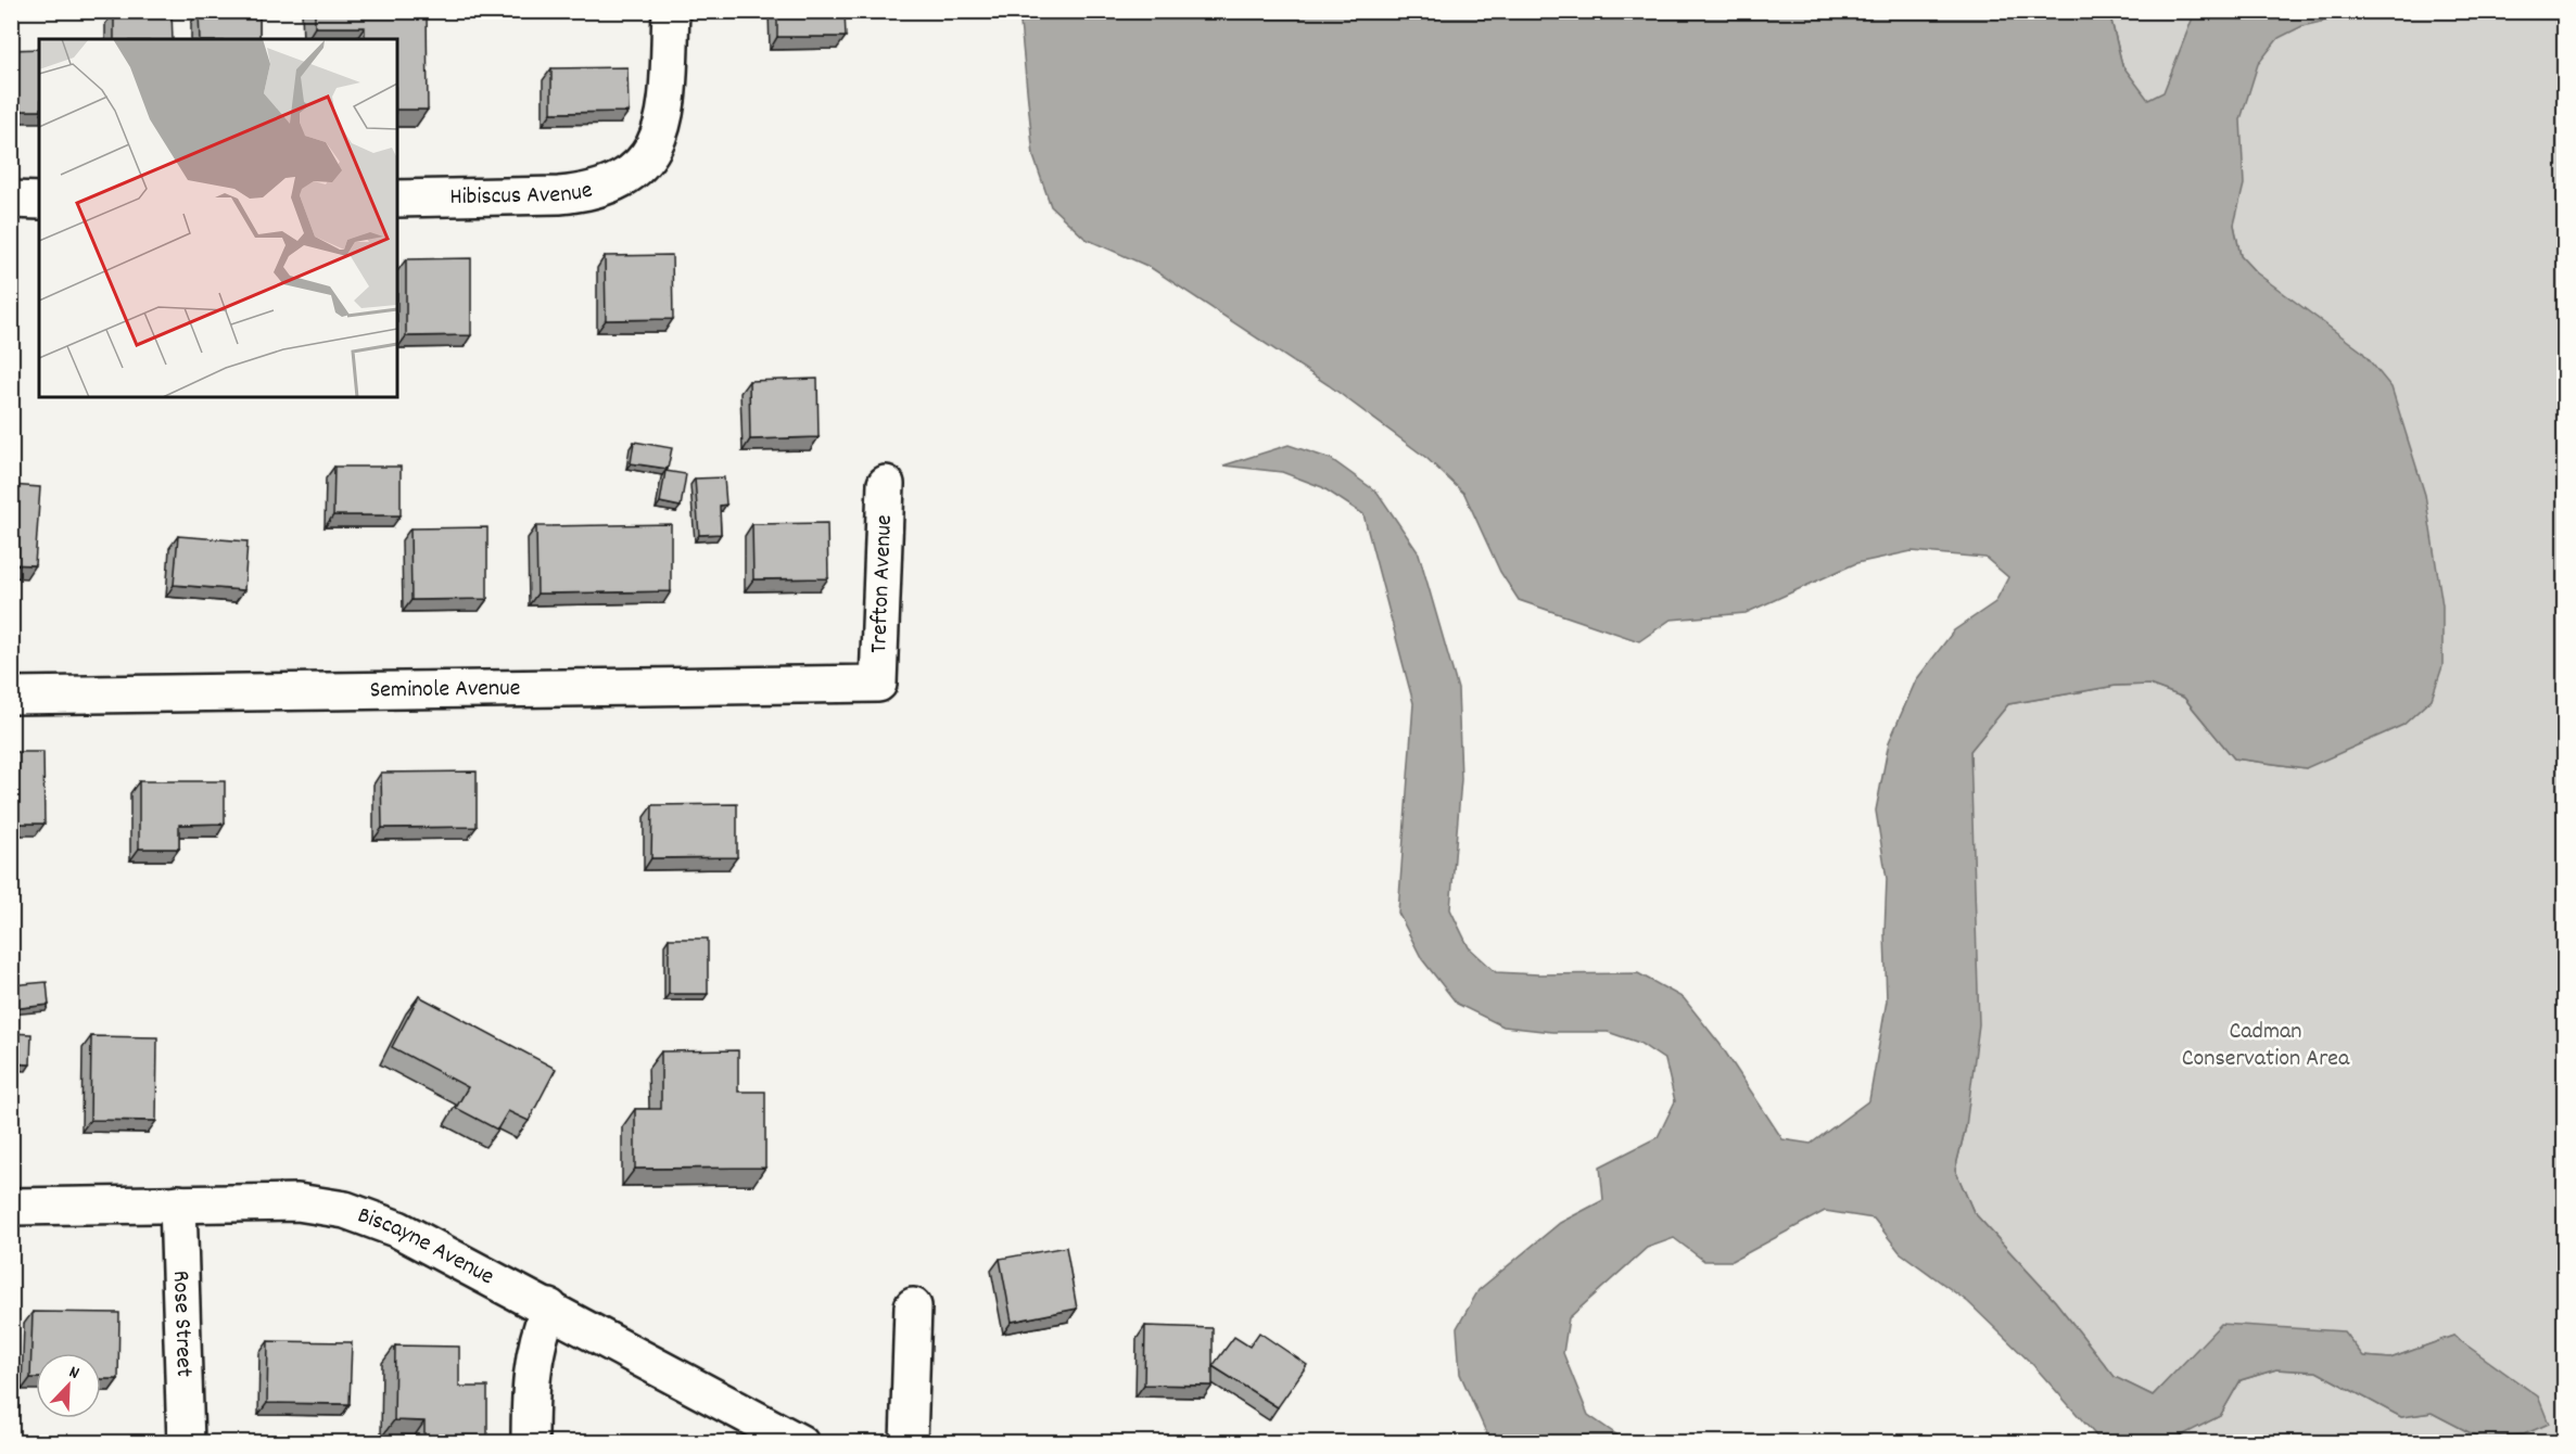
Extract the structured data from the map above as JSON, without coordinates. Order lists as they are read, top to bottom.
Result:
{
  "streets": {
    "street": [
      "Hibiscus Avenue",
      "Trefton Avenue",
      "Seminole Avenue",
      "Biscayne Avenue",
      "Rose Street"
    ]
  },
  "crossings": [
    ["Trefton Avenue", "Seminole Avenue"],
    ["Biscayne Avenue", "Rose Street"]
  ],
  "parks": ["Cadman Conservation Area"],
  "north": "top right"
}
